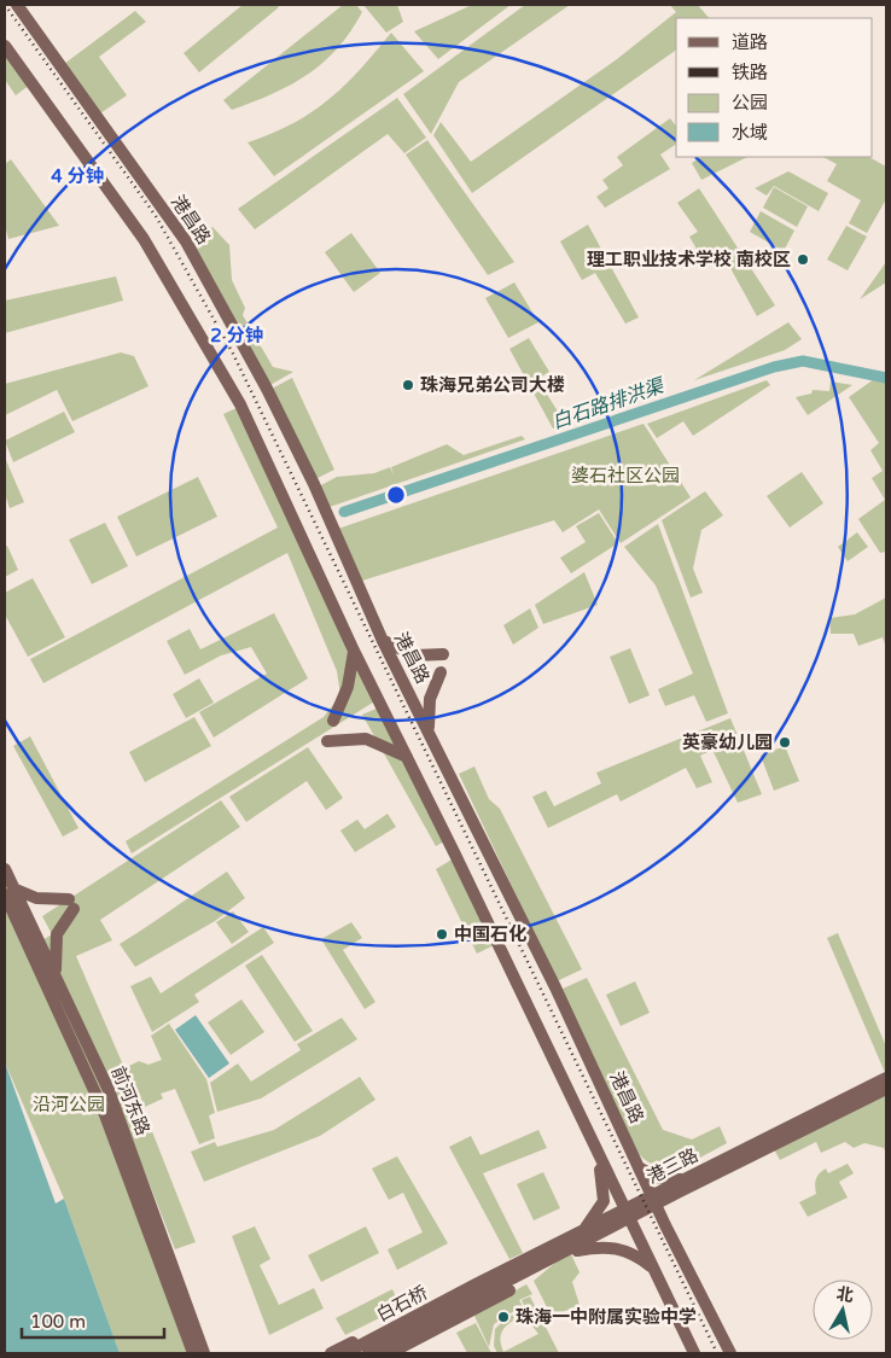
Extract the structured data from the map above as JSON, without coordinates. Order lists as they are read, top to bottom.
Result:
{
  "streets": {
    "main road": [
      "港昌路",
      "前河东路",
      "港三路",
      "白石桥"
    ]
  },
  "crossings": [
    ["港昌路", "港三路"]
  ],
  "water": ["白石路排洪渠"],
  "parks": ["婆石社区公园", "沿河公园"],
  "places": [
    "理工职业技术学校 南校区",
    "珠海兄弟公司大楼",
    "英豪幼儿园",
    "中国石化",
    "珠海一中附属实验中学"
  ],
  "legend": [
    "道路",
    "铁路",
    "公园",
    "水域"
  ],
  "scale_bar": "100 m",
  "north": "top",
  "rings": ["4 分钟", "2 分钟"]
}
